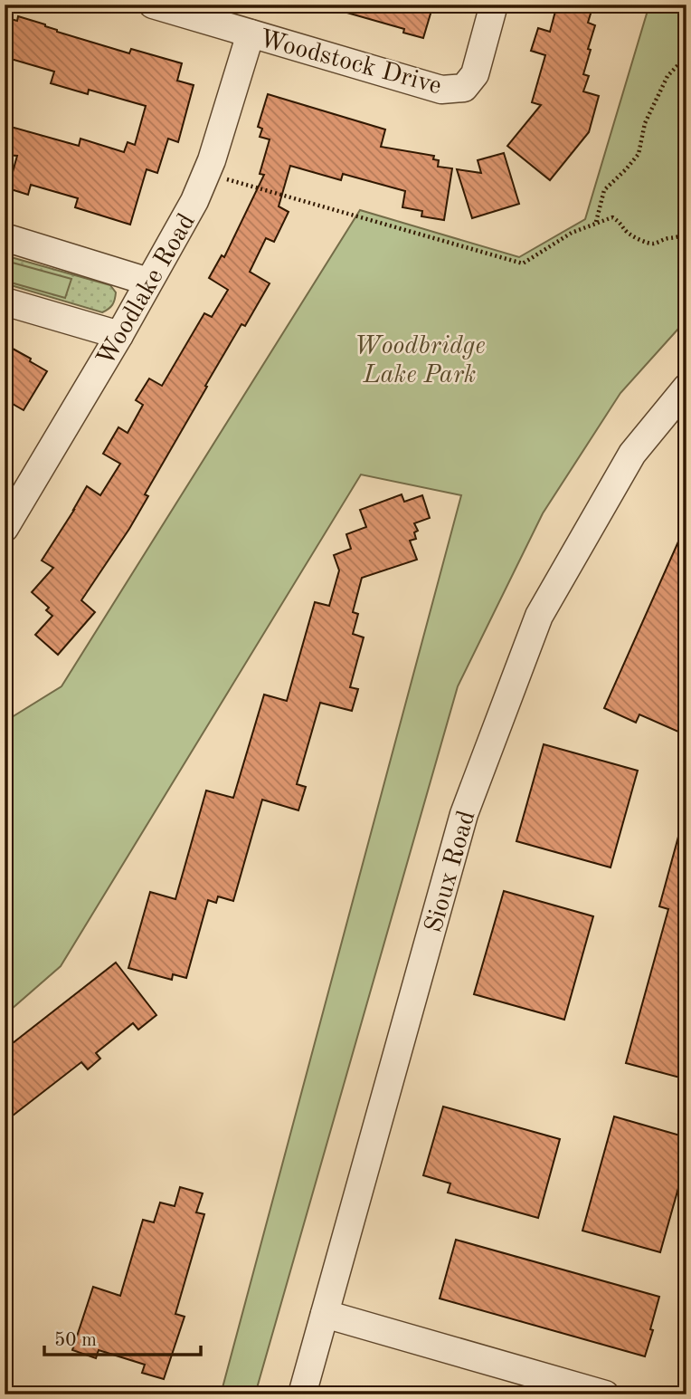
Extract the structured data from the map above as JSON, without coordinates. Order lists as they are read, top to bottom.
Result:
{
  "streets": {
    "street": ["Woodstock Drive", "Woodlake Road", "Sioux Road"]
  },
  "crossings": [
    ["Woodstock Drive", "Woodlake Road"]
  ],
  "parks": ["Woodbridge Lake Park"],
  "scale_bar": "50 m"
}
